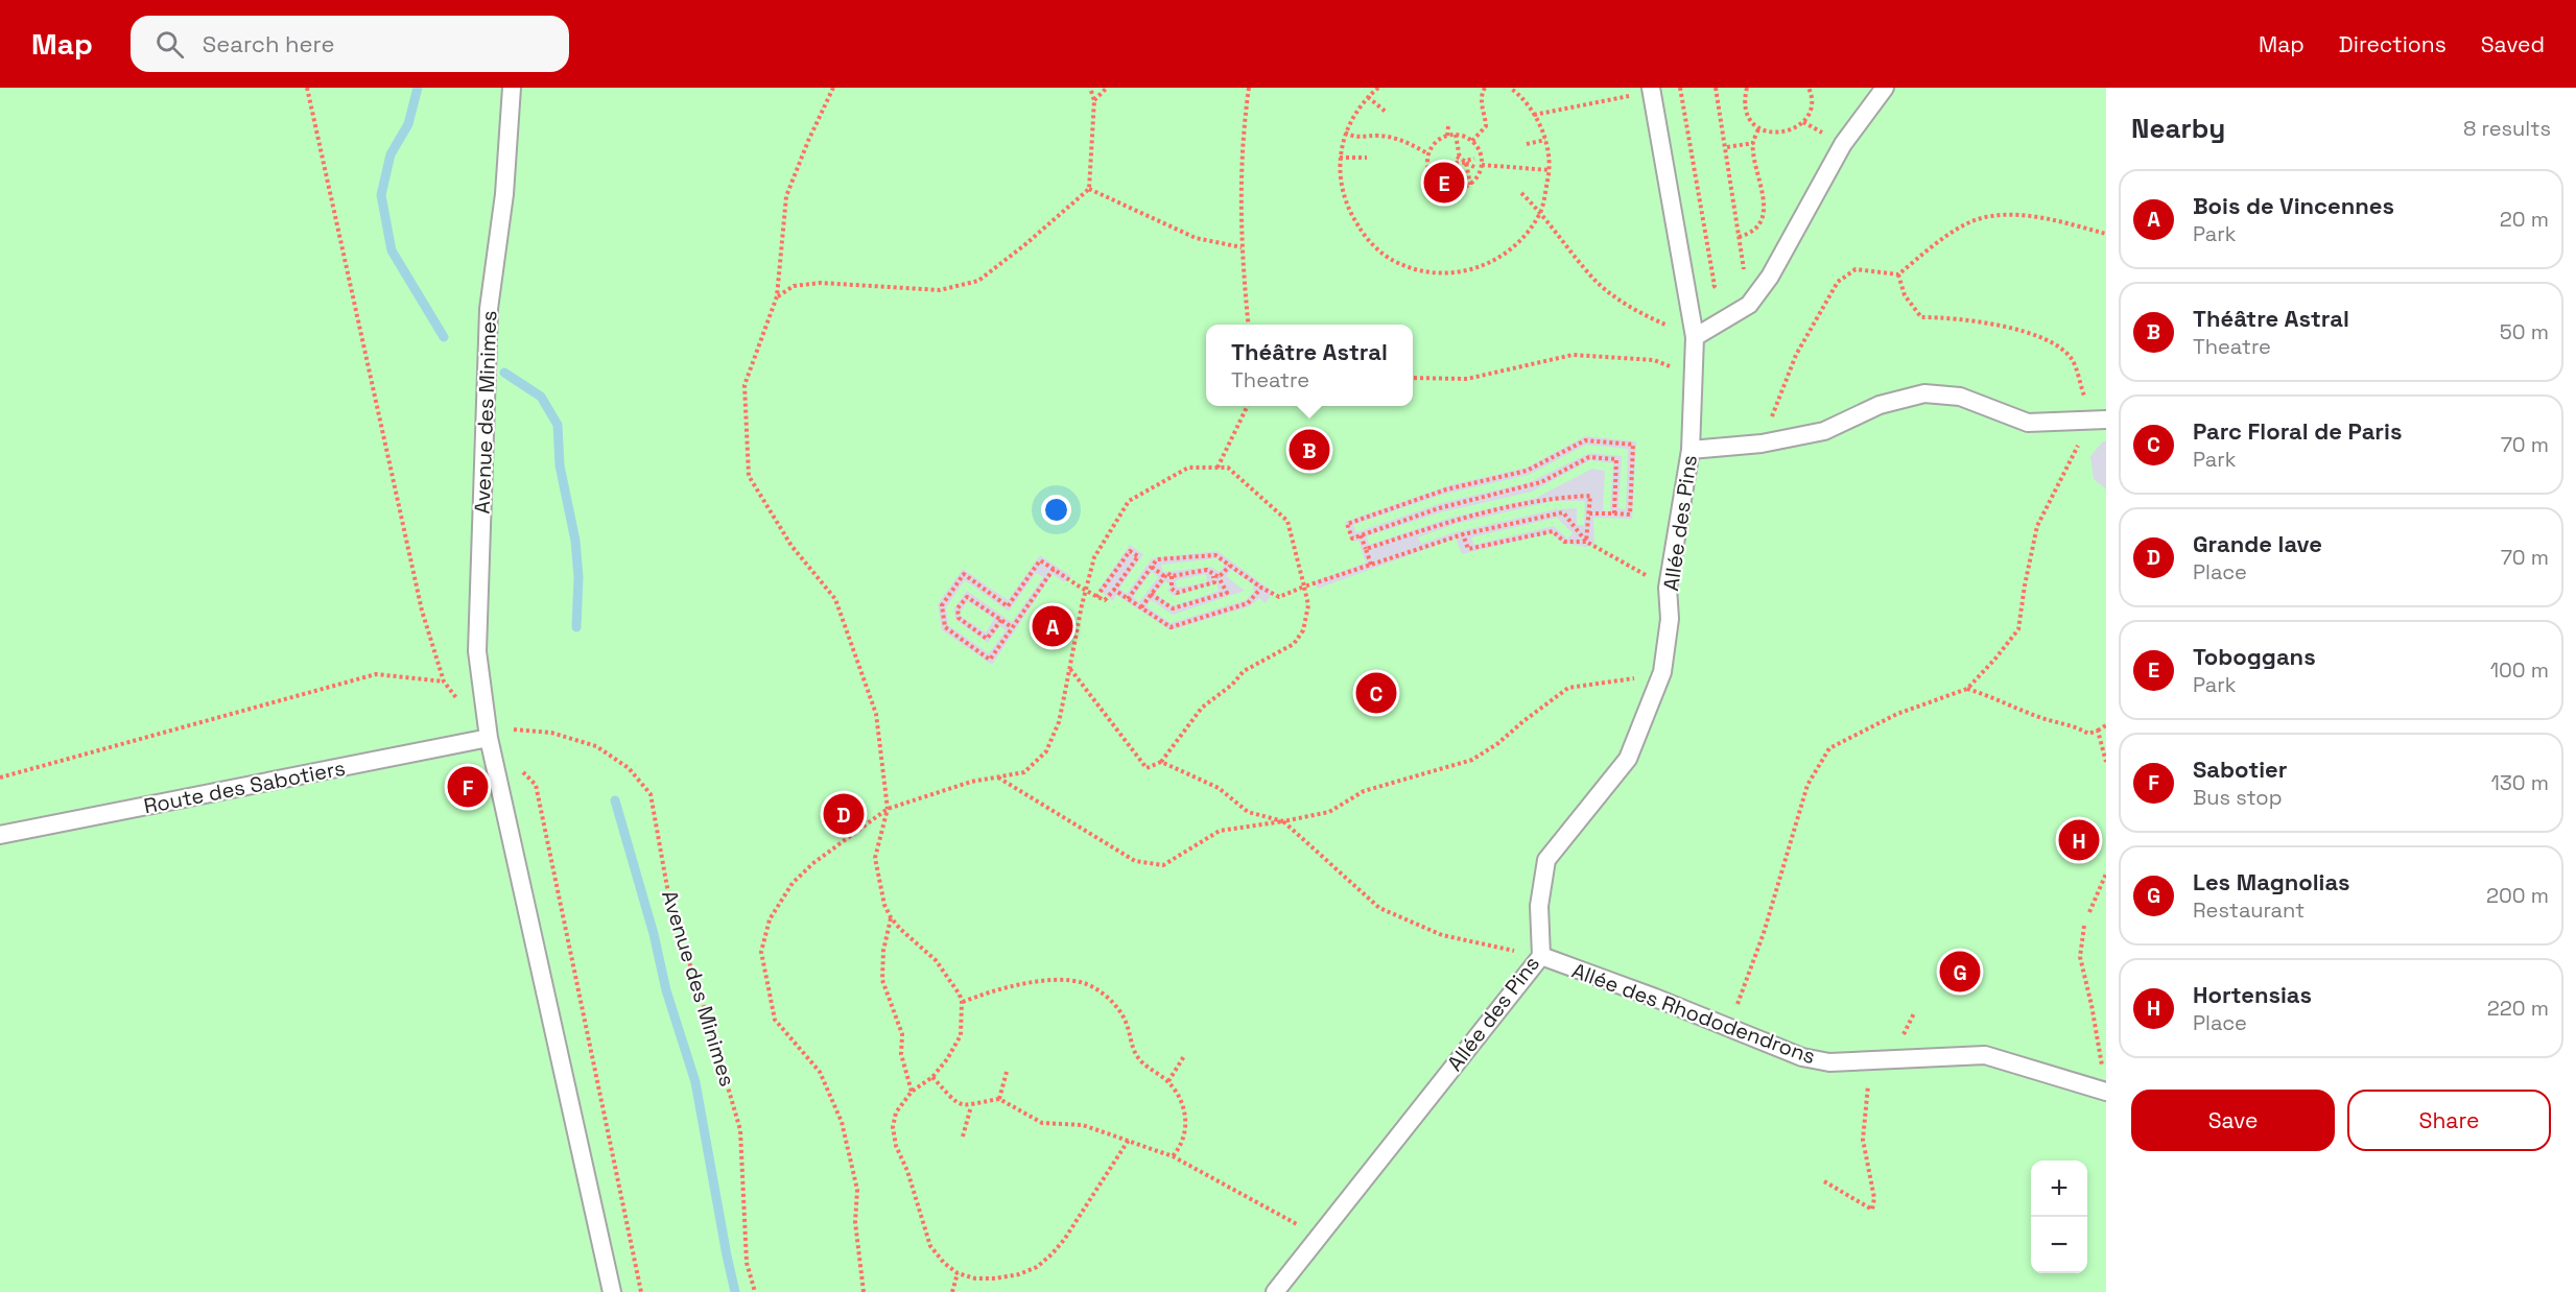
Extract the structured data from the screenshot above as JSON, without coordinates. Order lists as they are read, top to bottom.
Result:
{
  "streets": {
    "lane": [
      "Avenue des Minimes",
      "Allée des Pins",
      "Route des Sabotiers",
      "Allée des Rhododendrons"
    ]
  },
  "crossings": [
    ["Avenue des Minimes", "Route des Sabotiers"],
    ["Allée des Pins", "Allée des Rhododendrons"]
  ],
  "page": {
    "header": "Map",
    "search": "Search here",
    "nav": ["Map", "Directions", "Saved"],
    "heading": ["Nearby", "8 results"],
    "pins": [
      "E",
      "B",
      "A",
      "C",
      "F",
      "D",
      "H",
      "G"
    ],
    "list": [
      {
        "mark": "A",
        "name": "Bois de Vincennes",
        "note": "Park",
        "value": "20 m"
      },
      {
        "mark": "B",
        "name": "Théâtre Astral",
        "note": "Theatre",
        "value": "50 m"
      },
      {
        "mark": "C",
        "name": "Parc Floral de Paris",
        "note": "Park",
        "value": "70 m"
      },
      {
        "mark": "D",
        "name": "Grande lave",
        "note": "Place",
        "value": "70 m"
      },
      {
        "mark": "E",
        "name": "Toboggans",
        "note": "Park",
        "value": "100 m"
      },
      {
        "mark": "F",
        "name": "Sabotier",
        "note": "Bus stop",
        "value": "130 m"
      },
      {
        "mark": "G",
        "name": "Les Magnolias",
        "note": "Restaurant",
        "value": "200 m"
      },
      {
        "mark": "H",
        "name": "Hortensias",
        "note": "Place",
        "value": "220 m"
      }
    ],
    "popup": ["Théâtre Astral", "Theatre"],
    "buttons": ["Save", "Share"],
    "map_buttons": ["+", "−"]
  }
}
